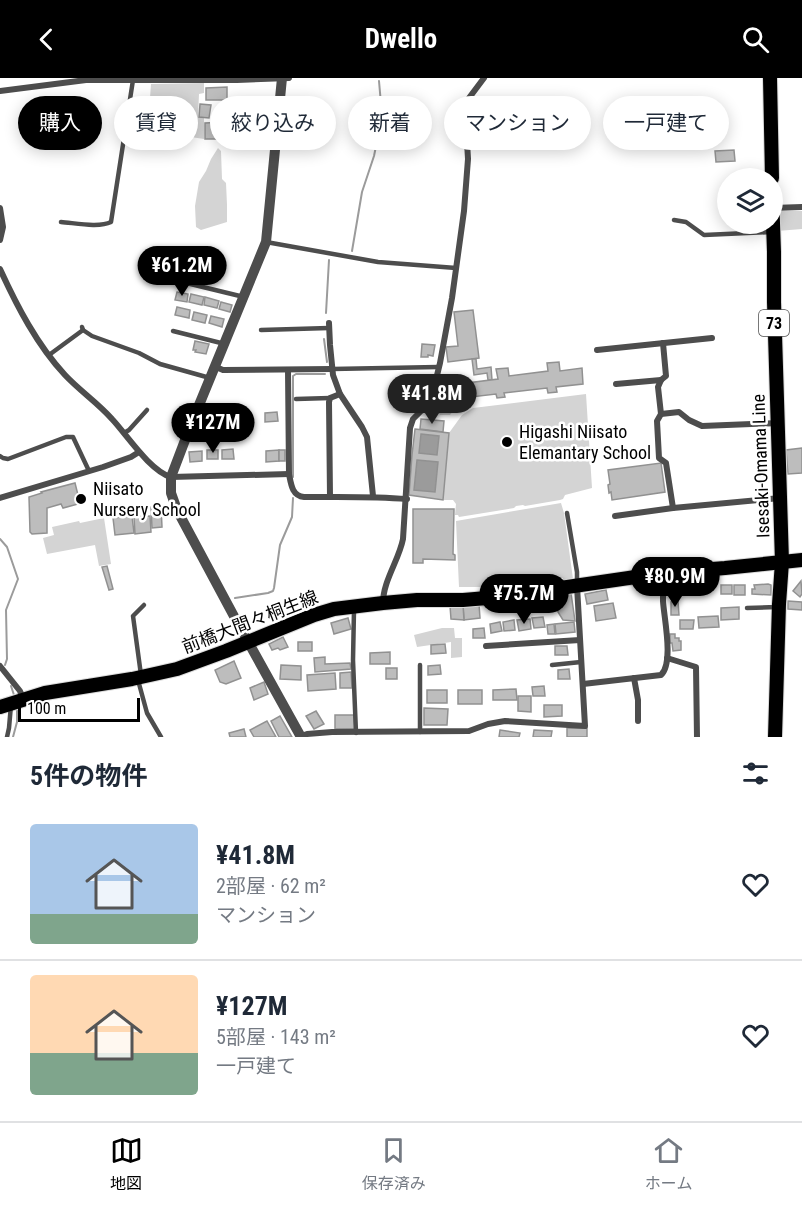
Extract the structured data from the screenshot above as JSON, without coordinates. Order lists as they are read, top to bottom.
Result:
{
  "streets": {
    "main road": ["73", "Isesaki-Omama Line", "前橋大間々桐生線"]
  },
  "crossings": [
    ["Isesaki-Omama Line", "前橋大間々桐生線"]
  ],
  "places": ["Higashi Niisato Elemantary School", "Niisato Nursery School"],
  "scale_bar": "100 m",
  "page": {
    "header": "Dwello",
    "chip": [
      "購入",
      "賃貸",
      "絞り込み",
      "新着",
      "マンション",
      "一戸建て"
    ],
    "price": [
      "¥61.2M",
      "¥41.8M",
      "¥127M",
      "¥80.9M",
      "¥75.7M"
    ],
    "scale": "100 m",
    "heading": "5件の物件",
    "list": [
      {
        "name": "¥41.8M",
        "note": "2部屋 · 62 m² · マンション"
      },
      {
        "name": "¥127M",
        "note": "5部屋 · 143 m² · 一戸建て"
      }
    ],
    "tabs": ["地図", "保存済み", "ホーム"]
  }
}
